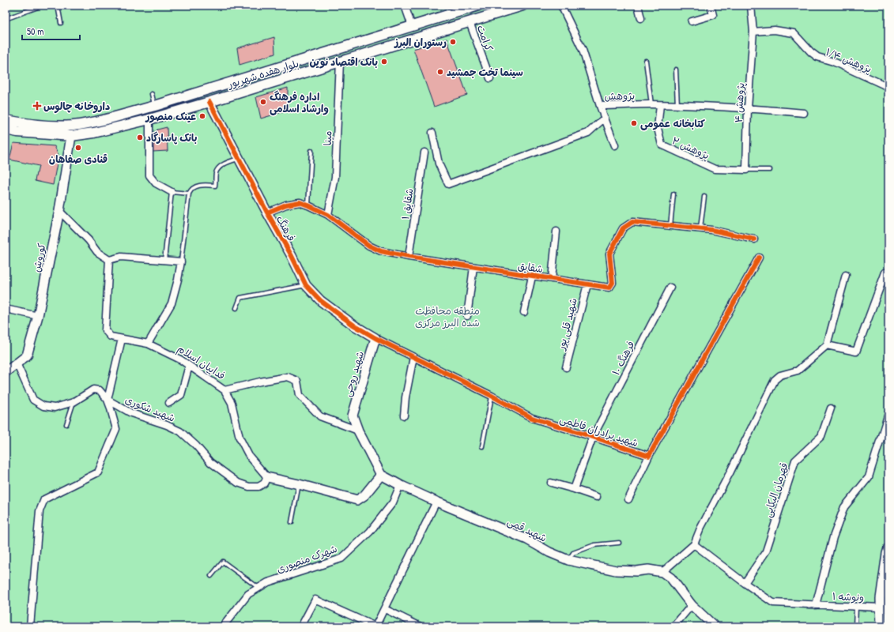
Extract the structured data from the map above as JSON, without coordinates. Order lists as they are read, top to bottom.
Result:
{
  "streets": {
    "main road": ["بلوار هفده شهریور"],
    "street": [
      "کرامت",
      "پژوهش ۱/۴",
      "پژوهش",
      "پژوهش ۴",
      "مینا",
      "پژوهش ۲",
      "شقایق ۱",
      "فرهنگ",
      "کوروش",
      "شقایق",
      "شهید قلی پور",
      "فرهنگ ۱۰",
      "فداییان اسلام",
      "شهید روحی",
      "شهید شکوری",
      "شهید برادران فاطمی",
      "قهرمان الیکایی",
      "شهید قمی",
      "شهرک منصوری",
      "ونوشه ۱"
    ]
  },
  "crossings": [
    ["کرامت", "بلوار هفده شهریور"],
    ["پژوهش ۱/۴", "پژوهش ۴"],
    ["بلوار هفده شهریور", "مینا"],
    ["بلوار هفده شهریور", "فرهنگ"],
    ["بلوار هفده شهریور", "کوروش"],
    ["پژوهش", "پژوهش ۴"],
    ["پژوهش", "پژوهش ۲"],
    ["پژوهش ۴", "پژوهش ۲"],
    ["مینا", "شقایق"],
    ["شقایق ۱", "شقایق"],
    ["فرهنگ", "شقایق"],
    ["فرهنگ", "شهید روحی"],
    ["فرهنگ", "شهید برادران فاطمی"],
    ["کوروش", "شهید شکوری"],
    ["شقایق", "شهید قلی پور"],
    ["فرهنگ ۱۰", "شهید برادران فاطمی"],
    ["فداییان اسلام", "شهید شکوری"],
    ["شهید روحی", "شهید برادران فاطمی"],
    ["قهرمان الیکایی", "ونوشه ۱"],
    ["شهید قمی", "شهرک منصوری"]
  ],
  "parks": ["منطقه محافظت شده البرز مرکزی"],
  "places": {
    "other": [
      "رستوران البرز",
      "بانک اقتصاد نوین",
      "سینما تخت جمشید",
      "اداره فرهنگ وارشاد اسلامی",
      "عینک منصور",
      "کتابخانه عمومی",
      "بانک پاسارگاد",
      "قنادی صفاهان"
    ],
    "health": ["داروخانه چالوس"]
  },
  "scale_bar": "50 m"
}
